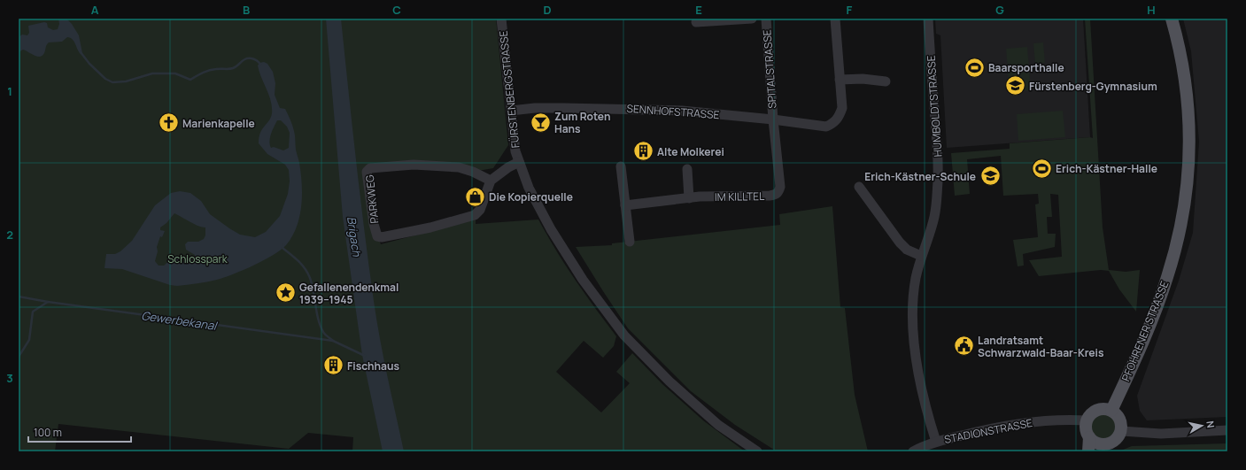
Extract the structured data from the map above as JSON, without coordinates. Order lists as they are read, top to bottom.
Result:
{
  "streets": {
    "main road": ["PFOHRENER STRASSE"],
    "street": [
      "SPITALSTRASSE",
      "FÜRSTENBERGSTRASSE",
      "HUMBOLDTSTRASSE",
      "SENNHOFSTRASSE",
      "IM KILLTEL",
      "PARKWEG",
      "STADIONSTRASSE"
    ]
  },
  "crossings": [
    ["SPITALSTRASSE", "SENNHOFSTRASSE"],
    ["SPITALSTRASSE", "IM KILLTEL"],
    ["FÜRSTENBERGSTRASSE", "SENNHOFSTRASSE"],
    ["HUMBOLDTSTRASSE", "STADIONSTRASSE"],
    ["SENNHOFSTRASSE", "IM KILLTEL"],
    ["PFOHRENER STRASSE", "STADIONSTRASSE"]
  ],
  "water": ["Brigach", "Gewerbekanal"],
  "parks": ["Schlosspark"],
  "places": {
    "sports": ["Baarsporthalle", "Erich-Kästner-Halle"],
    "school or university": ["Fürstenberg-Gymnasium", "Erich-Kästner-Schule"],
    "bar": ["Zum Roten Hans"],
    "church": ["Marienkapelle"],
    "building": ["Alte Molkerei", "Fischhaus"],
    "shop": ["Die Kopierquelle"],
    "place": ["Gefallenendenkmal 1939–1945"],
    "public building": ["Landratsamt Schwarzwald-Baar-Kreis"]
  },
  "scale_bar": "100 m",
  "north": "right",
  "grid": {
    "columns": [
      "A",
      "B",
      "C",
      "D",
      "E",
      "F",
      "G",
      "H"
    ],
    "rows": ["1", "2", "3"]
  }
}
